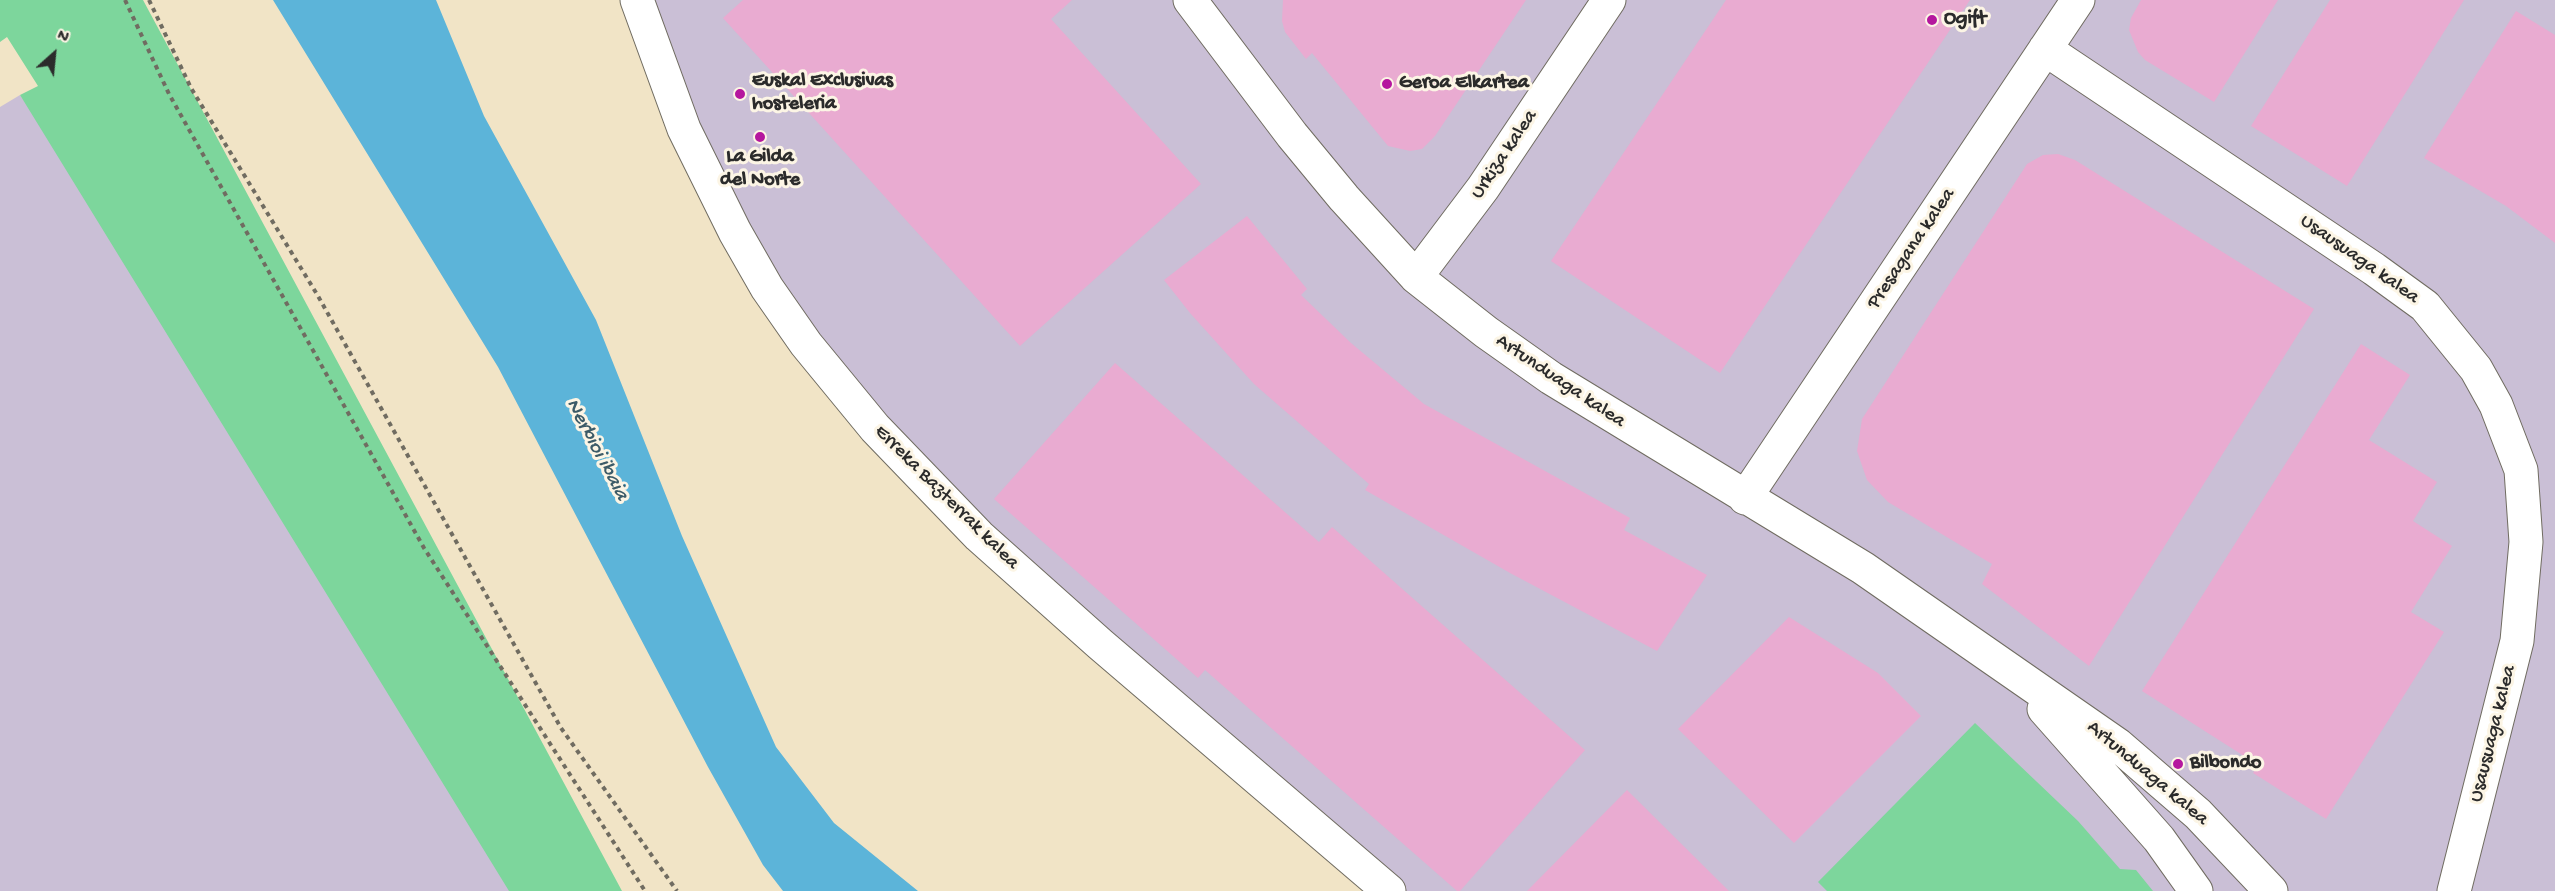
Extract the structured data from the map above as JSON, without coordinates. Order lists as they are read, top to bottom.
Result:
{
  "streets": {
    "street": [
      "Urkiza kalea",
      "Presagana kalea",
      "Usausuaga kalea",
      "Artunduaga kalea",
      "Erreka Bazterrak kalea"
    ]
  },
  "crossings": [
    ["Urkiza kalea", "Artunduaga kalea"],
    ["Presagana kalea", "Usausuaga kalea"],
    ["Presagana kalea", "Artunduaga kalea"]
  ],
  "water": ["Nerbioi ibaia"],
  "places": [
    "Ogift",
    "Geroa Elkartea",
    "Euskal Exclusivas hosteleria",
    "La Gilda del Norte",
    "Bilbondo"
  ],
  "north": "top right"
}
